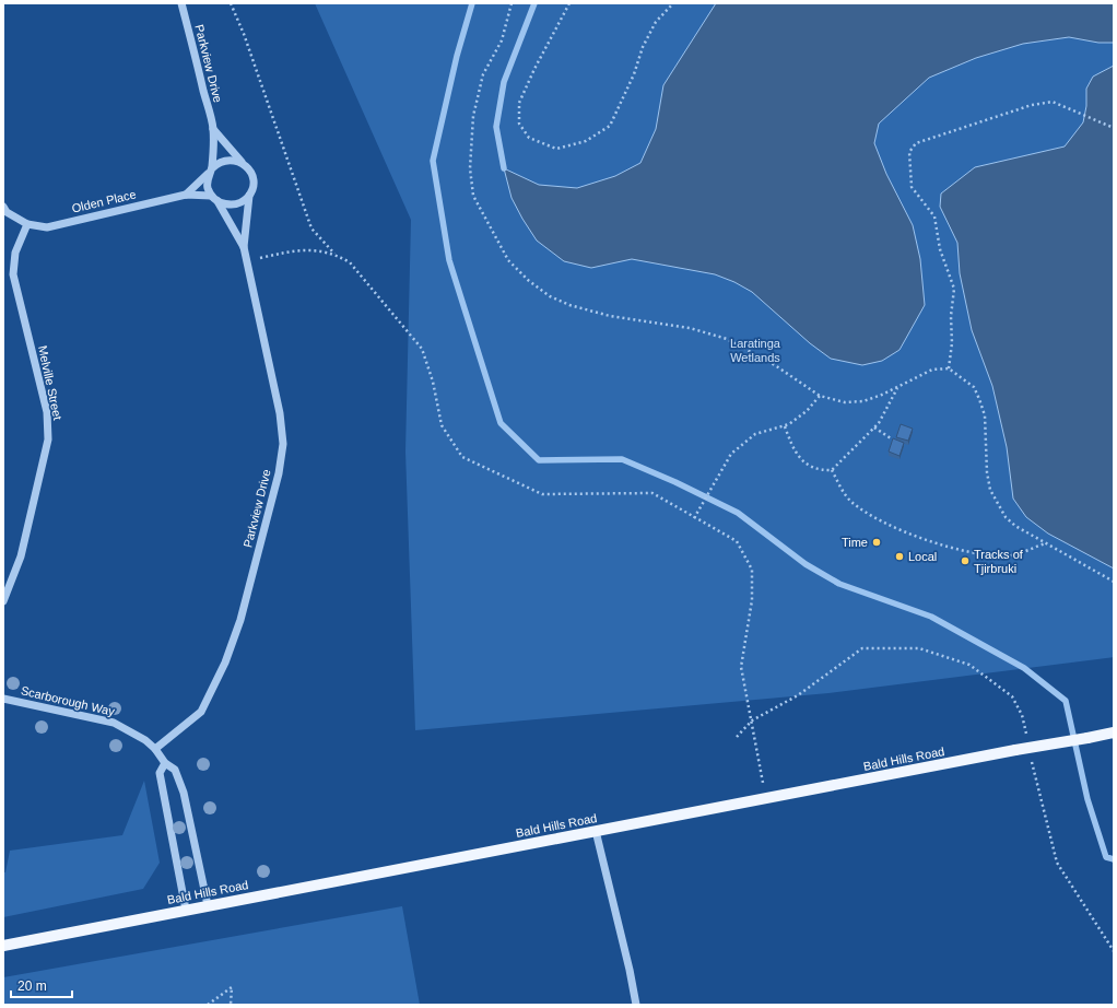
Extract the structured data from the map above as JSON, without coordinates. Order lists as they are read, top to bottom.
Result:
{
  "streets": {
    "main road": ["Bald Hills Road"],
    "street": [
      "Parkview Drive",
      "Olden Place",
      "Melville Street",
      "Scarborough Way"
    ]
  },
  "crossings": [
    ["Parkview Drive", "Olden Place"],
    ["Parkview Drive", "Scarborough Way"],
    ["Olden Place", "Melville Street"],
    ["Scarborough Way", "Bald Hills Road"]
  ],
  "parks": ["Laratinga Wetlands"],
  "places": ["Time", "Local", "Tracks of Tjirbruki"],
  "scale_bar": "20 m"
}
